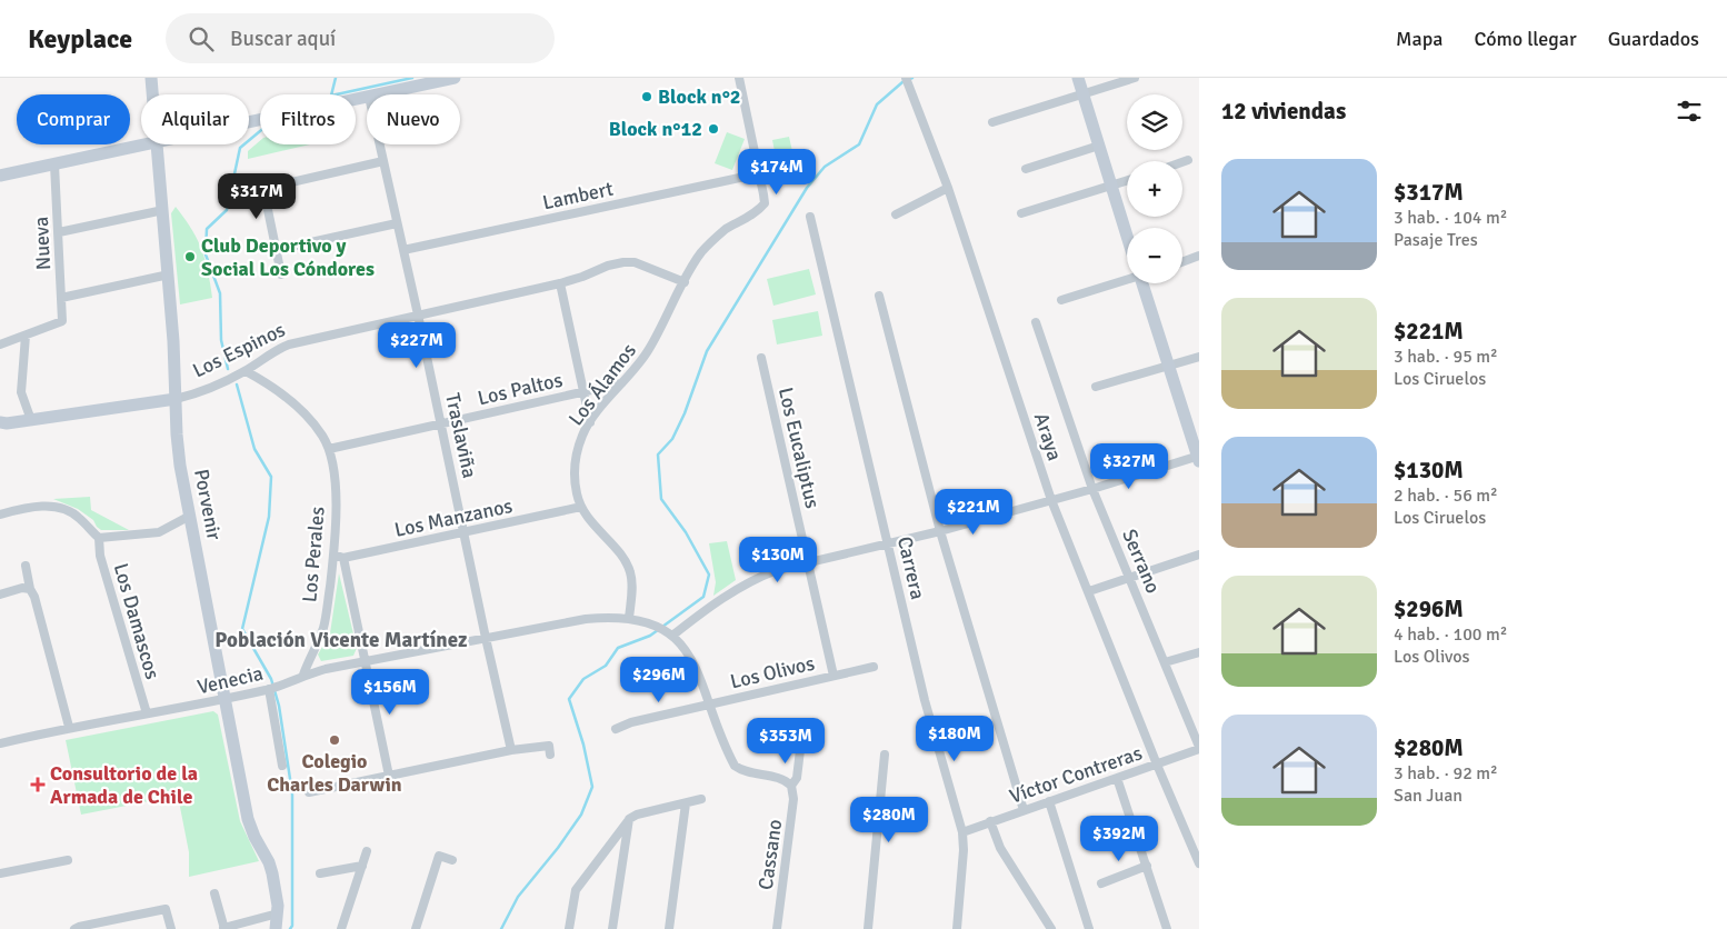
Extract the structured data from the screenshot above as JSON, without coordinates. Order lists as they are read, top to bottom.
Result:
{
  "streets": {
    "street": [
      "Lambert",
      "Nueva",
      "Los Espinos",
      "Los Álamos",
      "Los Paltos",
      "Traslaviña",
      "Araya",
      "Los Eucaliptus",
      "Porvenir",
      "Los Manzanos",
      "Los Perales",
      "Serrano",
      "Carrera",
      "Los Damascos",
      "Los Olivos",
      "Venecia",
      "Víctor Contreras",
      "Cassano"
    ]
  },
  "crossings": [
    ["Lambert", "Los Álamos"],
    ["Lambert", "Traslaviña"],
    ["Los Espinos", "Los Álamos"],
    ["Los Espinos", "Traslaviña"],
    ["Los Espinos", "Porvenir"],
    ["Los Espinos", "Los Perales"],
    ["Los Álamos", "Los Paltos"],
    ["Los Álamos", "Los Manzanos"],
    ["Los Álamos", "Venecia"],
    ["Los Paltos", "Traslaviña"],
    ["Los Paltos", "Los Perales"],
    ["Traslaviña", "Los Manzanos"],
    ["Traslaviña", "Venecia"],
    ["Araya", "Víctor Contreras"],
    ["Los Eucaliptus", "Los Olivos"],
    ["Porvenir", "Venecia"],
    ["Los Perales", "Venecia"],
    ["Serrano", "Víctor Contreras"],
    ["Carrera", "Víctor Contreras"],
    ["Los Damascos", "Venecia"]
  ],
  "districts": ["Población Vicente Martínez"],
  "places": {
    "other": [
      "Block n°2",
      "Block n°12",
      "Club Deportivo y Social Los Cóndores",
      "Colegio Charles Darwin"
    ],
    "health": ["Consultorio de la Armada de Chile"]
  },
  "page": {
    "header": "Keyplace",
    "search": "Buscar aquí",
    "nav": ["Mapa", "Cómo llegar", "Guardados"],
    "heading": "12 viviendas",
    "map_buttons": ["+", "−"],
    "chip": [
      "Comprar",
      "Alquilar",
      "Filtros",
      "Nuevo"
    ],
    "list": [
      {
        "name": "$317M",
        "note": "3 hab. · 104 m² · Pasaje Tres"
      },
      {
        "name": "$221M",
        "note": "3 hab. · 95 m² · Los Ciruelos"
      },
      {
        "name": "$130M",
        "note": "2 hab. · 56 m² · Los Ciruelos"
      },
      {
        "name": "$296M",
        "note": "4 hab. · 100 m² · Los Olivos"
      },
      {
        "name": "$280M",
        "note": "3 hab. · 92 m² · San Juan"
      }
    ],
    "price": [
      "$174M",
      "$317M",
      "$227M",
      "$327M",
      "$221M",
      "$130M",
      "$296M",
      "$156M",
      "$180M",
      "$353M",
      "$280M",
      "$392M"
    ]
  }
}
